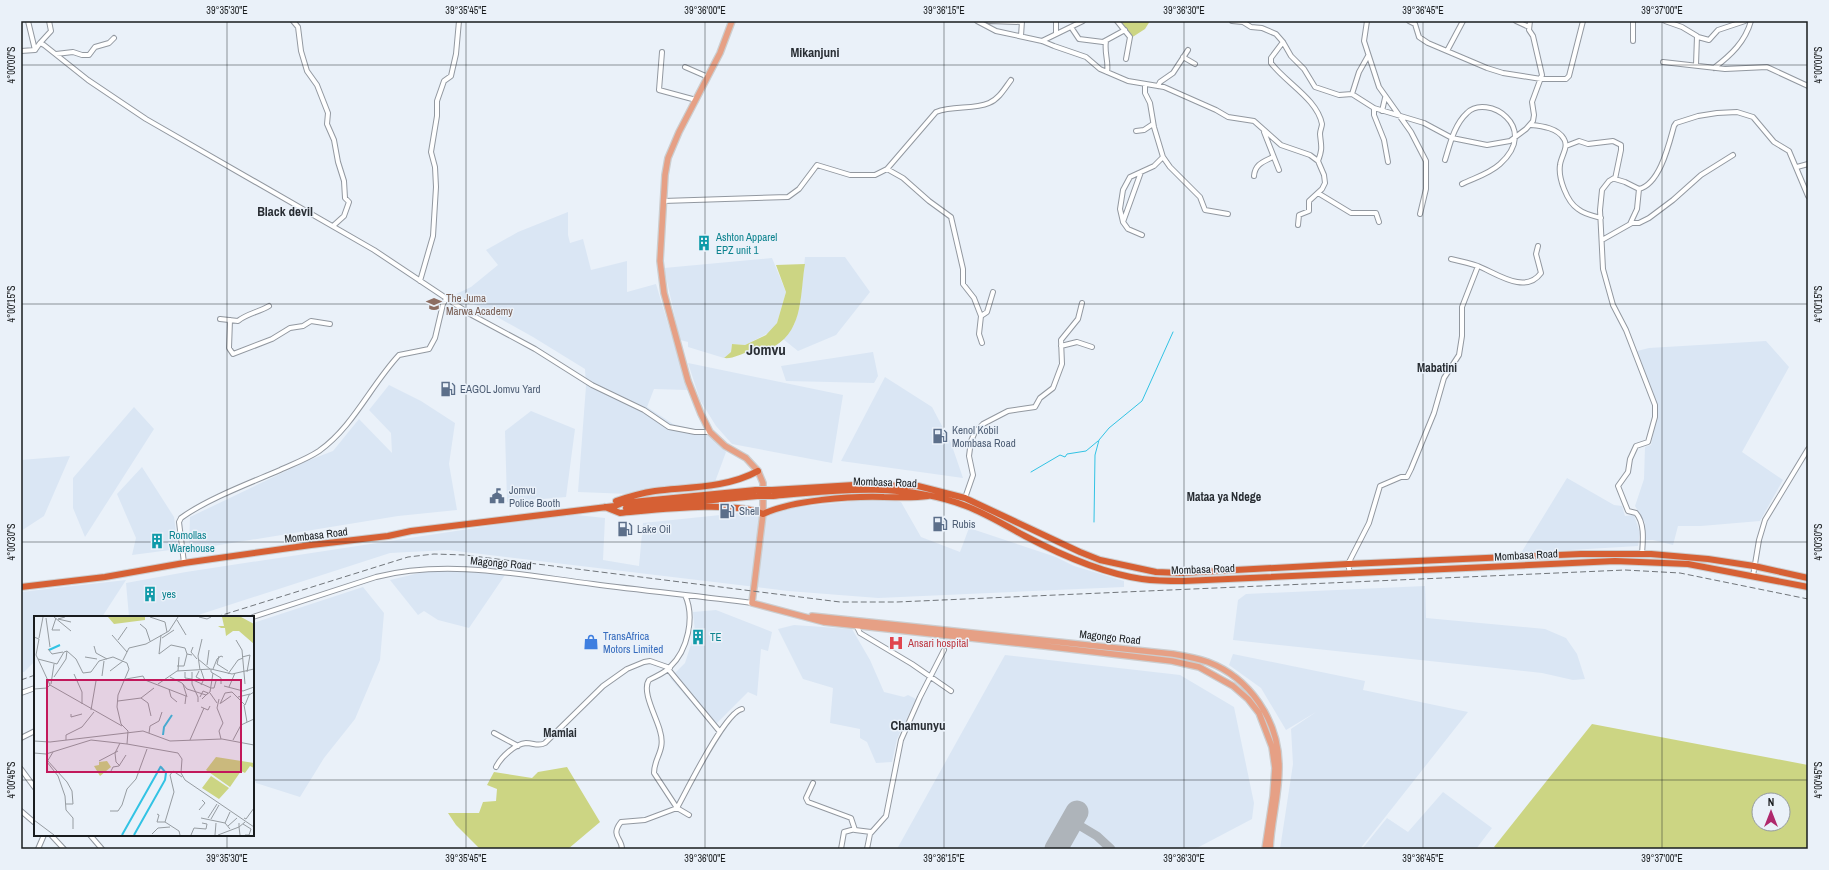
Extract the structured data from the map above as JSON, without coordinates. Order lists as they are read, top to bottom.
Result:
{
  "streets": {
    "highway": ["Mombasa Road"],
    "main road": ["Magongo Road"]
  },
  "districts": [
    "Mikanjuni",
    "Black devil",
    "Jomvu",
    "Mabatini",
    "Mataa ya Ndege",
    "Chamunyu",
    "Mamlai"
  ],
  "places": {
    "building": [
      "Ashton Apparel EPZ unit 1",
      "Romollas Warehouse",
      "yes",
      "TE"
    ],
    "school or university": ["The Juma Marwa Academy"],
    "fuel station": [
      "EAGOL Jomvu Yard",
      "Kenol Kobil Mombasa Road",
      "Shell",
      "Rubis",
      "Lake Oil"
    ],
    "public building": ["Jomvu Police Booth"],
    "shop": ["TransAfrica Motors Limited"],
    "hospital": ["Ansari hospital"]
  },
  "north": "top",
  "coordinates": [
    "39°35'30\"E",
    "39°35'45\"E",
    "39°36'00\"E",
    "39°36'15\"E",
    "39°36'30\"E",
    "39°36'45\"E",
    "39°37'00\"E",
    "4°00'00\"S",
    "4°00'15\"S",
    "4°00'30\"S",
    "4°00'45\"S"
  ]
}
